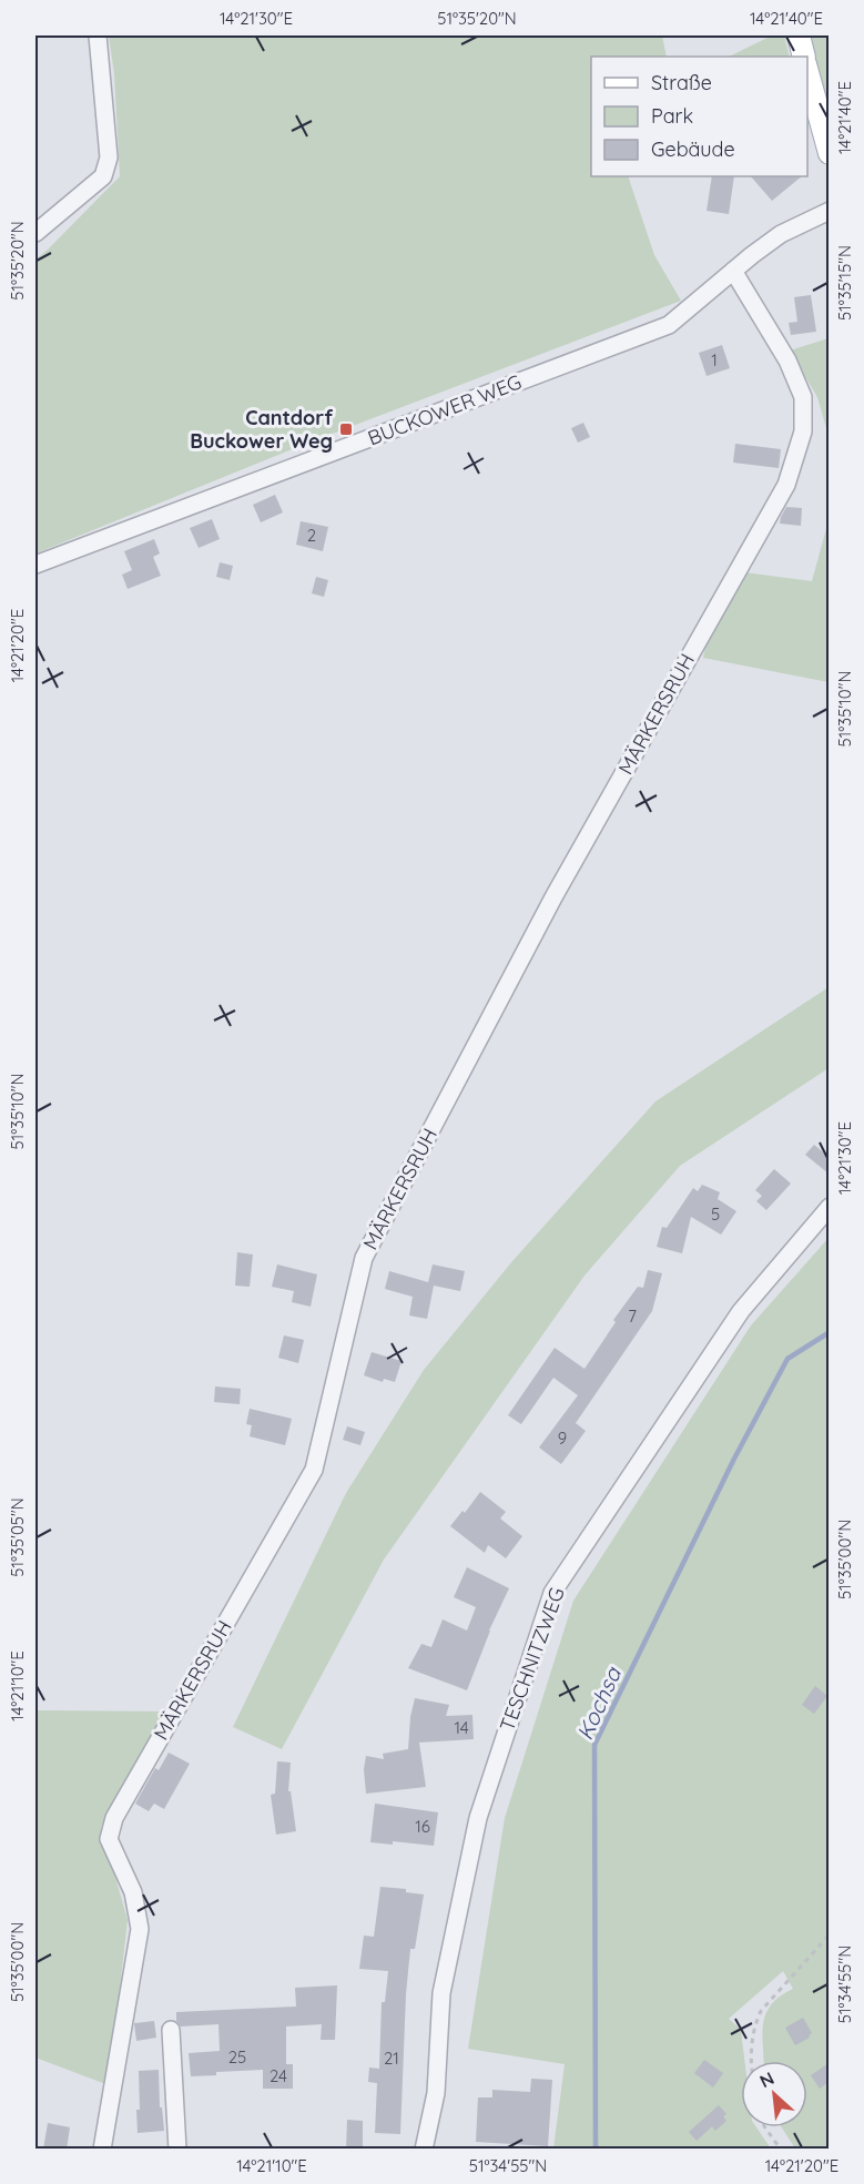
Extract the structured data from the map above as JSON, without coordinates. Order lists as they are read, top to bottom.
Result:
{
  "streets": {
    "street": ["BUCKOWER WEG", "MÄRKERSRUH", "TESCHNITZWEG"]
  },
  "crossings": [
    ["BUCKOWER WEG", "MÄRKERSRUH"]
  ],
  "water": ["Kochsa"],
  "places": {
    "transit": ["Cantdorf Buckower Weg"]
  },
  "house_numbers": [
    "1",
    "2",
    "5",
    "7",
    "9",
    "14",
    "16",
    "25",
    "21",
    "24"
  ],
  "legend": ["Straße", "Park", "Gebäude"],
  "north": "top left",
  "coordinates": [
    "14°21'30\"E",
    "51°35'20\"N",
    "14°21'40\"E",
    "51°35'15\"N",
    "14°21'20\"E",
    "51°35'10\"N",
    "51°35'05\"N",
    "51°35'00\"N",
    "14°21'10\"E",
    "51°34'55\"N"
  ]
}
